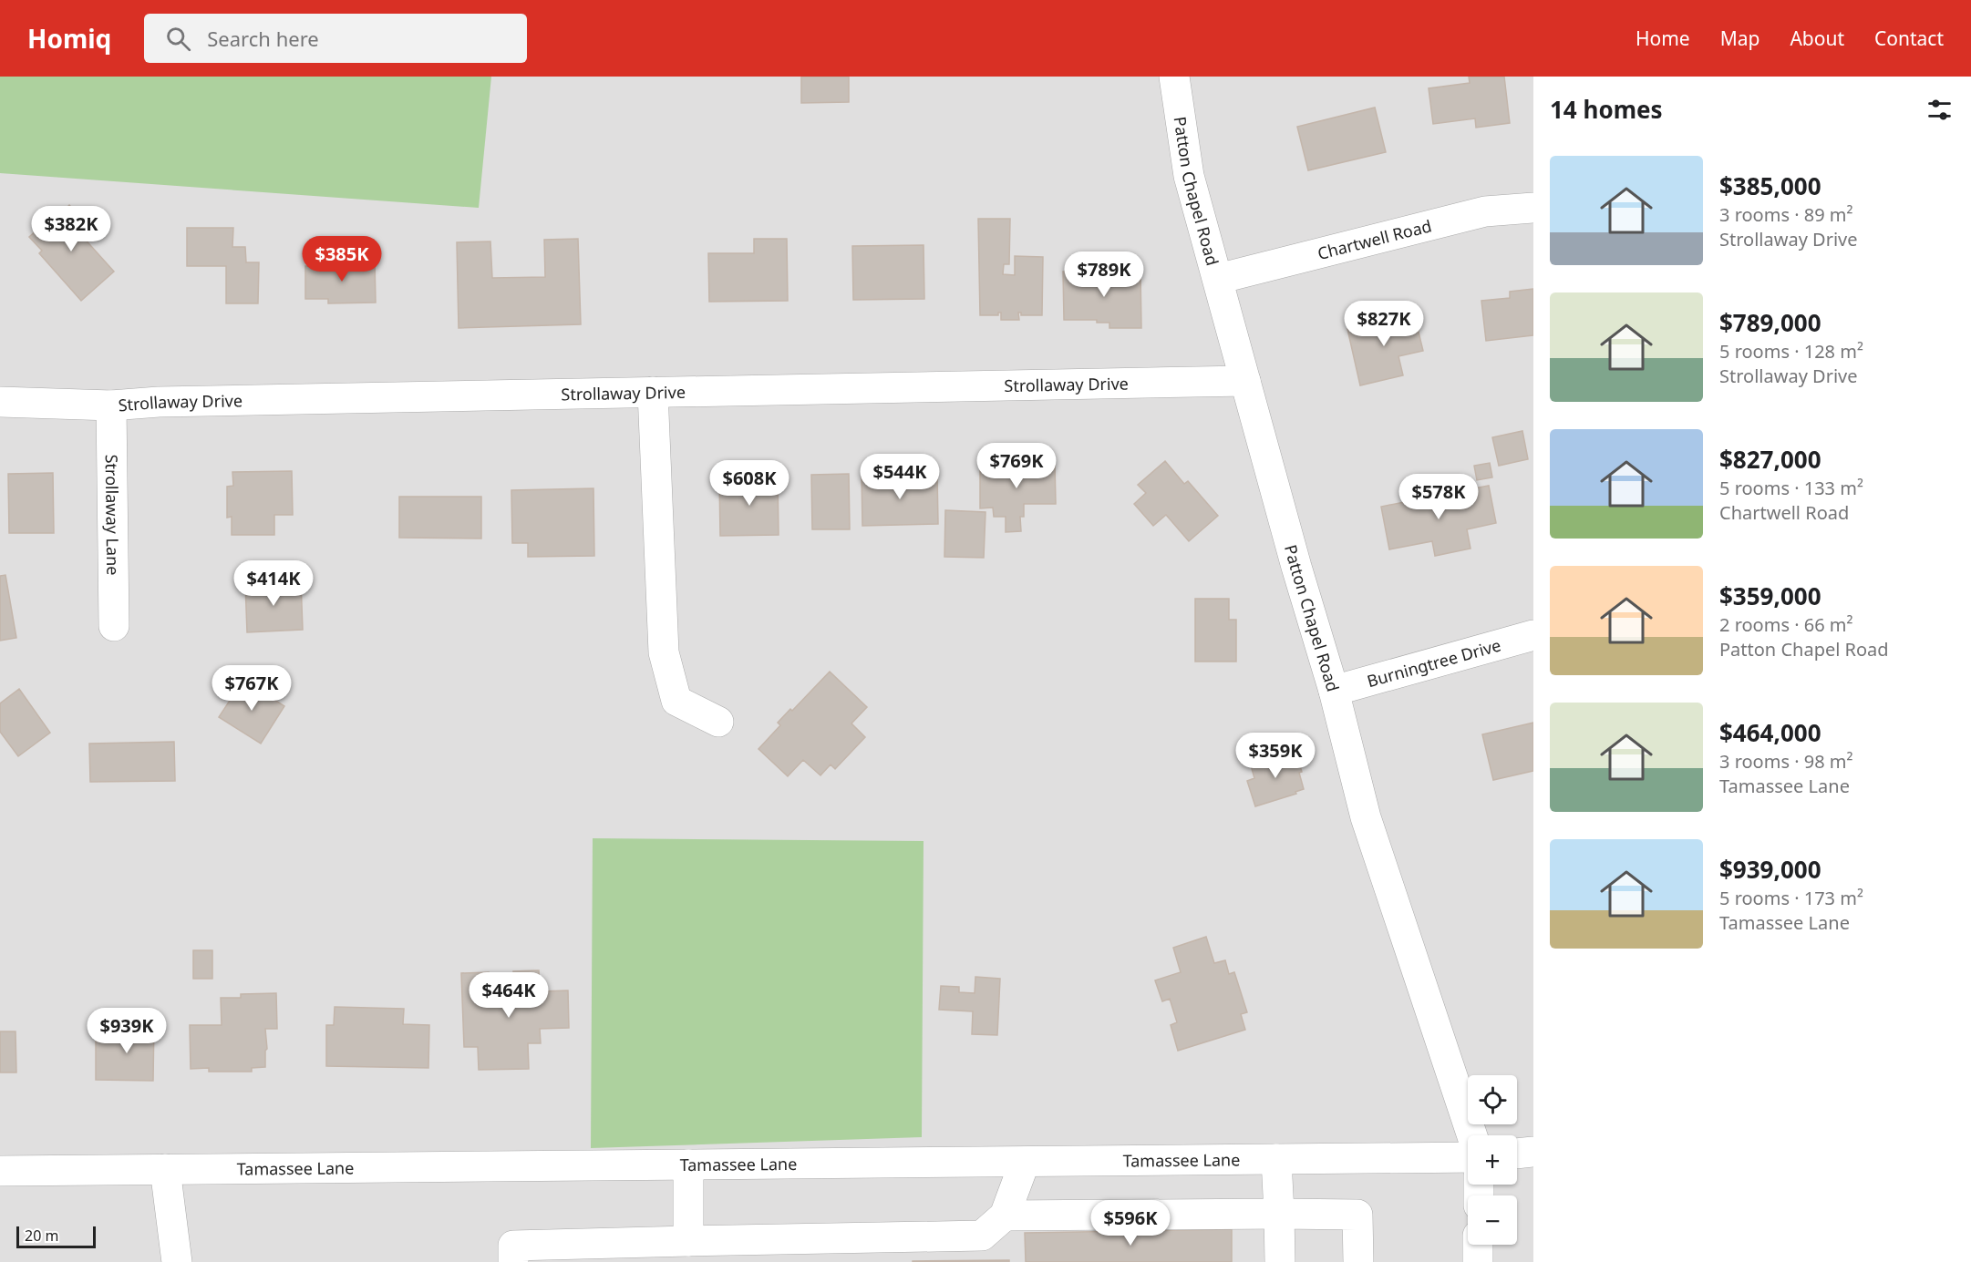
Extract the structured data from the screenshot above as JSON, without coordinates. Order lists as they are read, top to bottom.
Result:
{
  "streets": {
    "street": [
      "Patton Chapel Road",
      "Chartwell Road",
      "Strollaway Drive",
      "Strollaway Lane",
      "Burningtree Drive",
      "Tamassee Lane"
    ]
  },
  "crossings": [
    ["Patton Chapel Road", "Chartwell Road"],
    ["Patton Chapel Road", "Strollaway Drive"],
    ["Patton Chapel Road", "Burningtree Drive"],
    ["Strollaway Drive", "Strollaway Lane"]
  ],
  "scale_bar": "20 m",
  "page": {
    "header": "Homiq",
    "search": "Search here",
    "nav": [
      "Home",
      "Map",
      "About",
      "Contact"
    ],
    "heading": "14 homes",
    "list": [
      {
        "name": "$385,000",
        "note": "3 rooms · 89 m² · Strollaway Drive"
      },
      {
        "name": "$789,000",
        "note": "5 rooms · 128 m² · Strollaway Drive"
      },
      {
        "name": "$827,000",
        "note": "5 rooms · 133 m² · Chartwell Road"
      },
      {
        "name": "$359,000",
        "note": "2 rooms · 66 m² · Patton Chapel Road"
      },
      {
        "name": "$464,000",
        "note": "3 rooms · 98 m² · Tamassee Lane"
      },
      {
        "name": "$939,000",
        "note": "5 rooms · 173 m² · Tamassee Lane"
      }
    ],
    "price": [
      "$382K",
      "$385K",
      "$789K",
      "$827K",
      "$769K",
      "$544K",
      "$608K",
      "$578K",
      "$414K",
      "$767K",
      "$359K",
      "$464K",
      "$939K",
      "$596K"
    ],
    "map_buttons": ["+", "−"],
    "scale": "20 m"
  }
}
